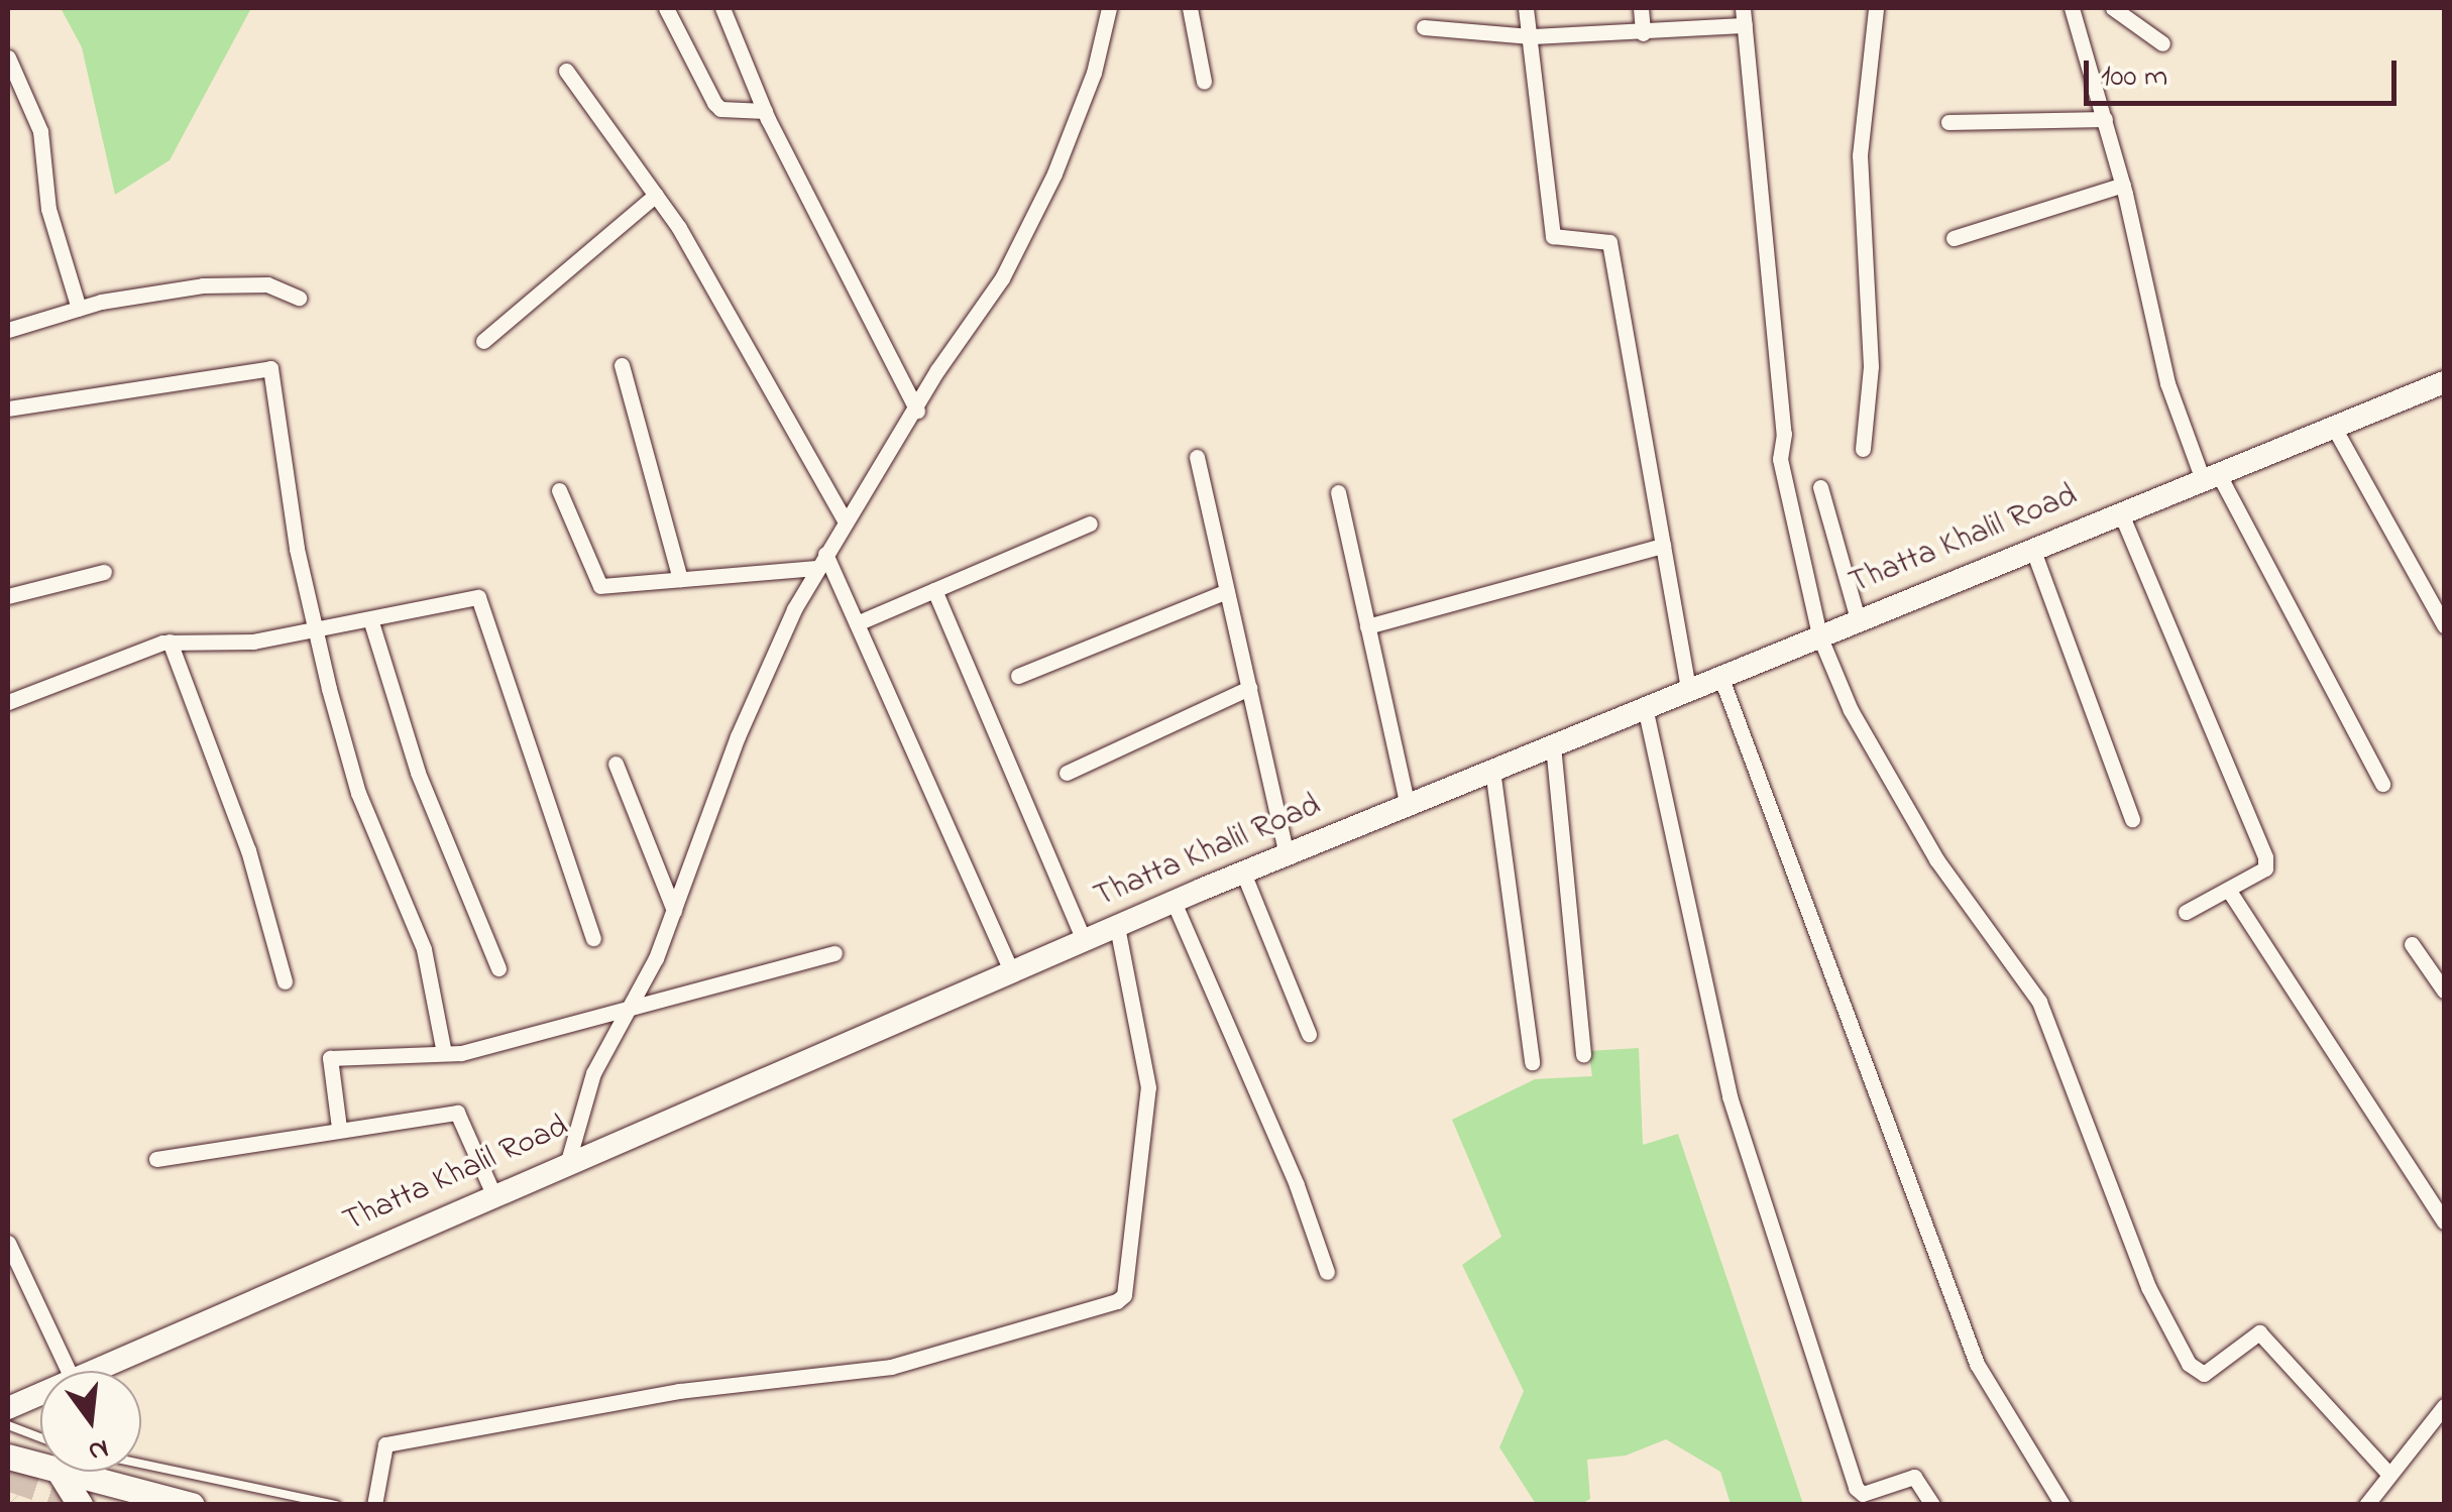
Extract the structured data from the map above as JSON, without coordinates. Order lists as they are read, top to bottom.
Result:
{
  "streets": {
    "street": ["Thatta Khalil Road"]
  },
  "scale_bar": "100 m",
  "north": "bottom"
}
